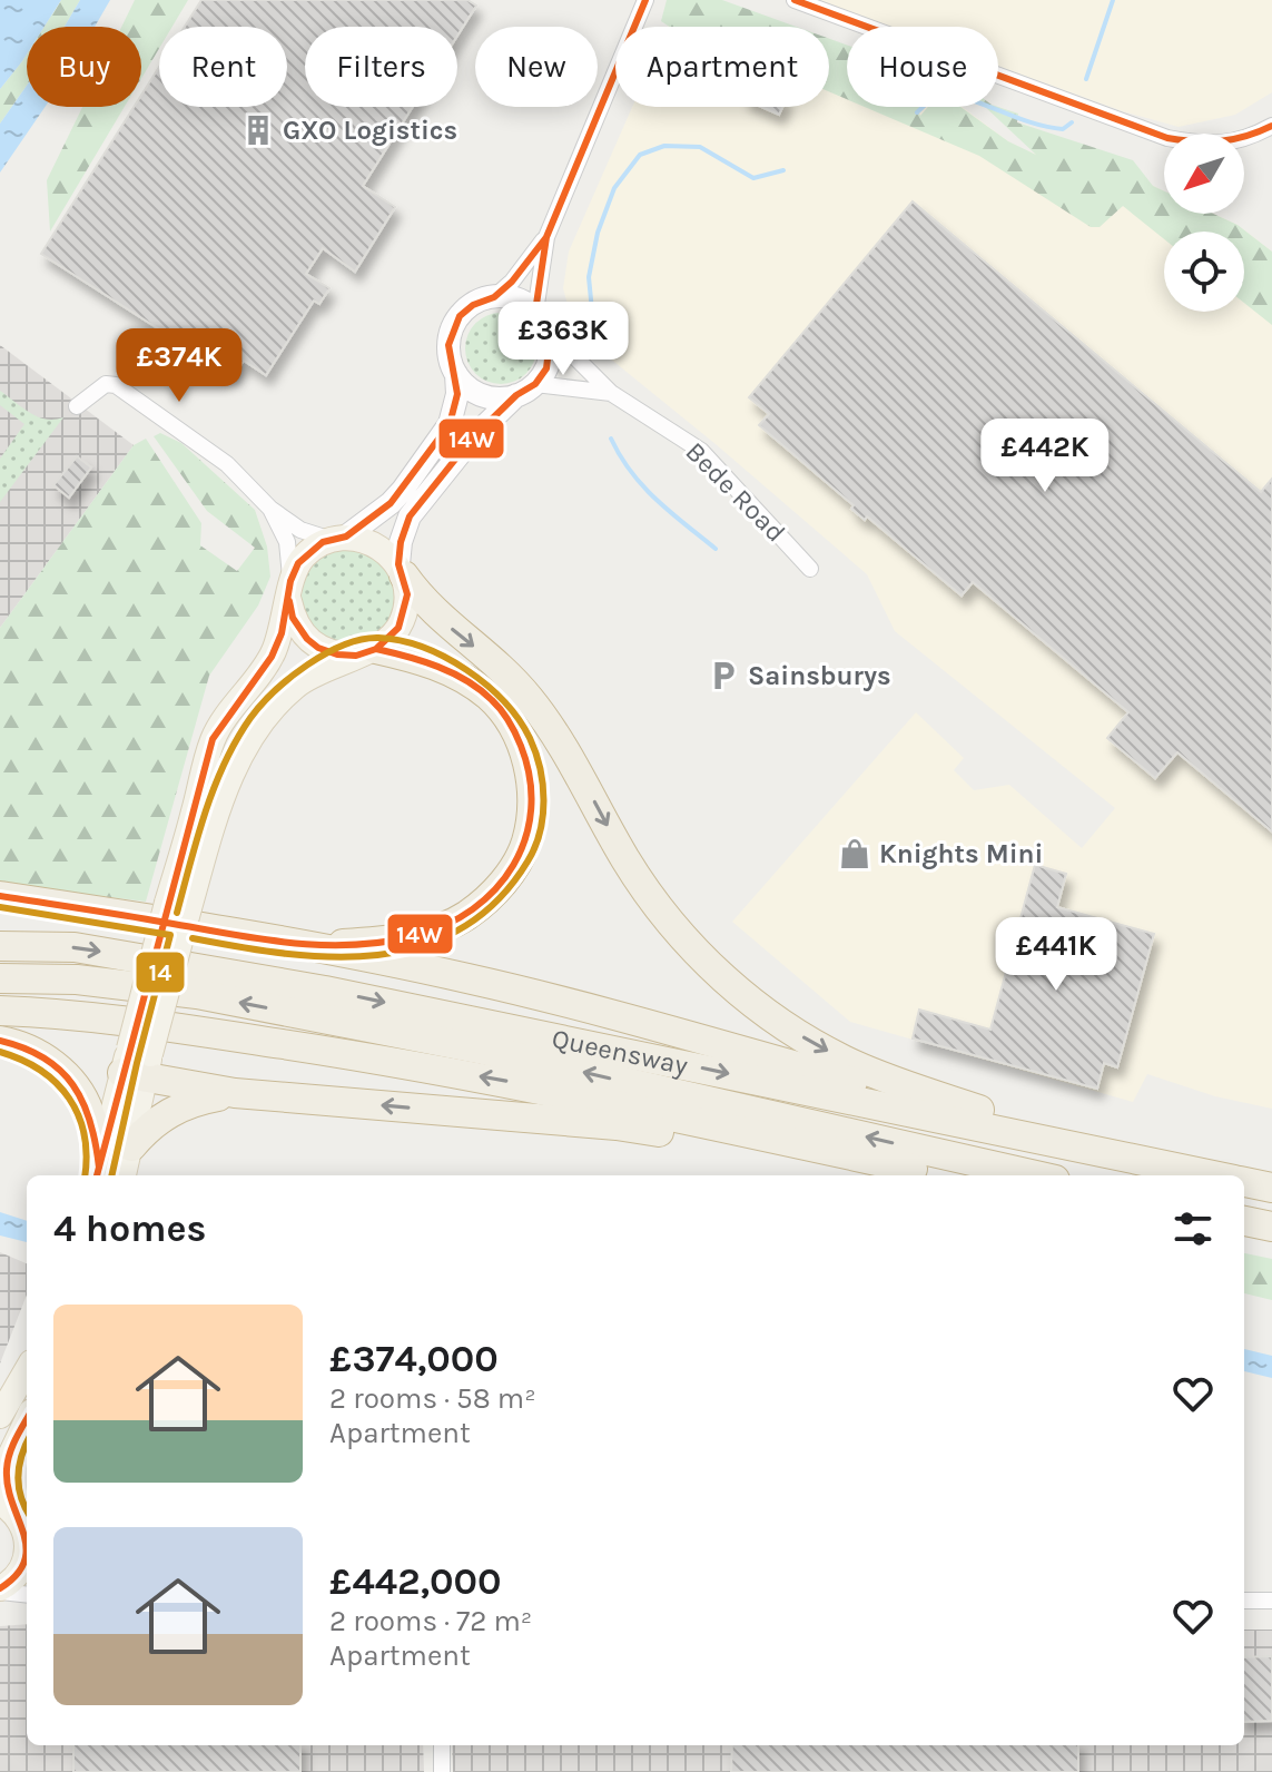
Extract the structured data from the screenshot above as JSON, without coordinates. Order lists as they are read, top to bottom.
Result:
{
  "streets": {
    "highway": ["Queensway"],
    "street": ["Bede Road"]
  },
  "places": {
    "building": ["GXO Logistics"],
    "parking": ["Sainsburys"],
    "shop": ["Knights Mini"]
  },
  "lines": ["transit line 14W", "transit line 14"],
  "north": "bottom left",
  "page": {
    "chip": [
      "Buy",
      "Rent",
      "Filters",
      "New",
      "Apartment",
      "House"
    ],
    "price": [
      "£363K",
      "£374K",
      "£442K",
      "£441K"
    ],
    "heading": "4 homes",
    "list": [
      {
        "name": "£374,000",
        "note": "2 rooms · 58 m² · Apartment"
      },
      {
        "name": "£442,000",
        "note": "2 rooms · 72 m² · Apartment"
      }
    ]
  }
}
